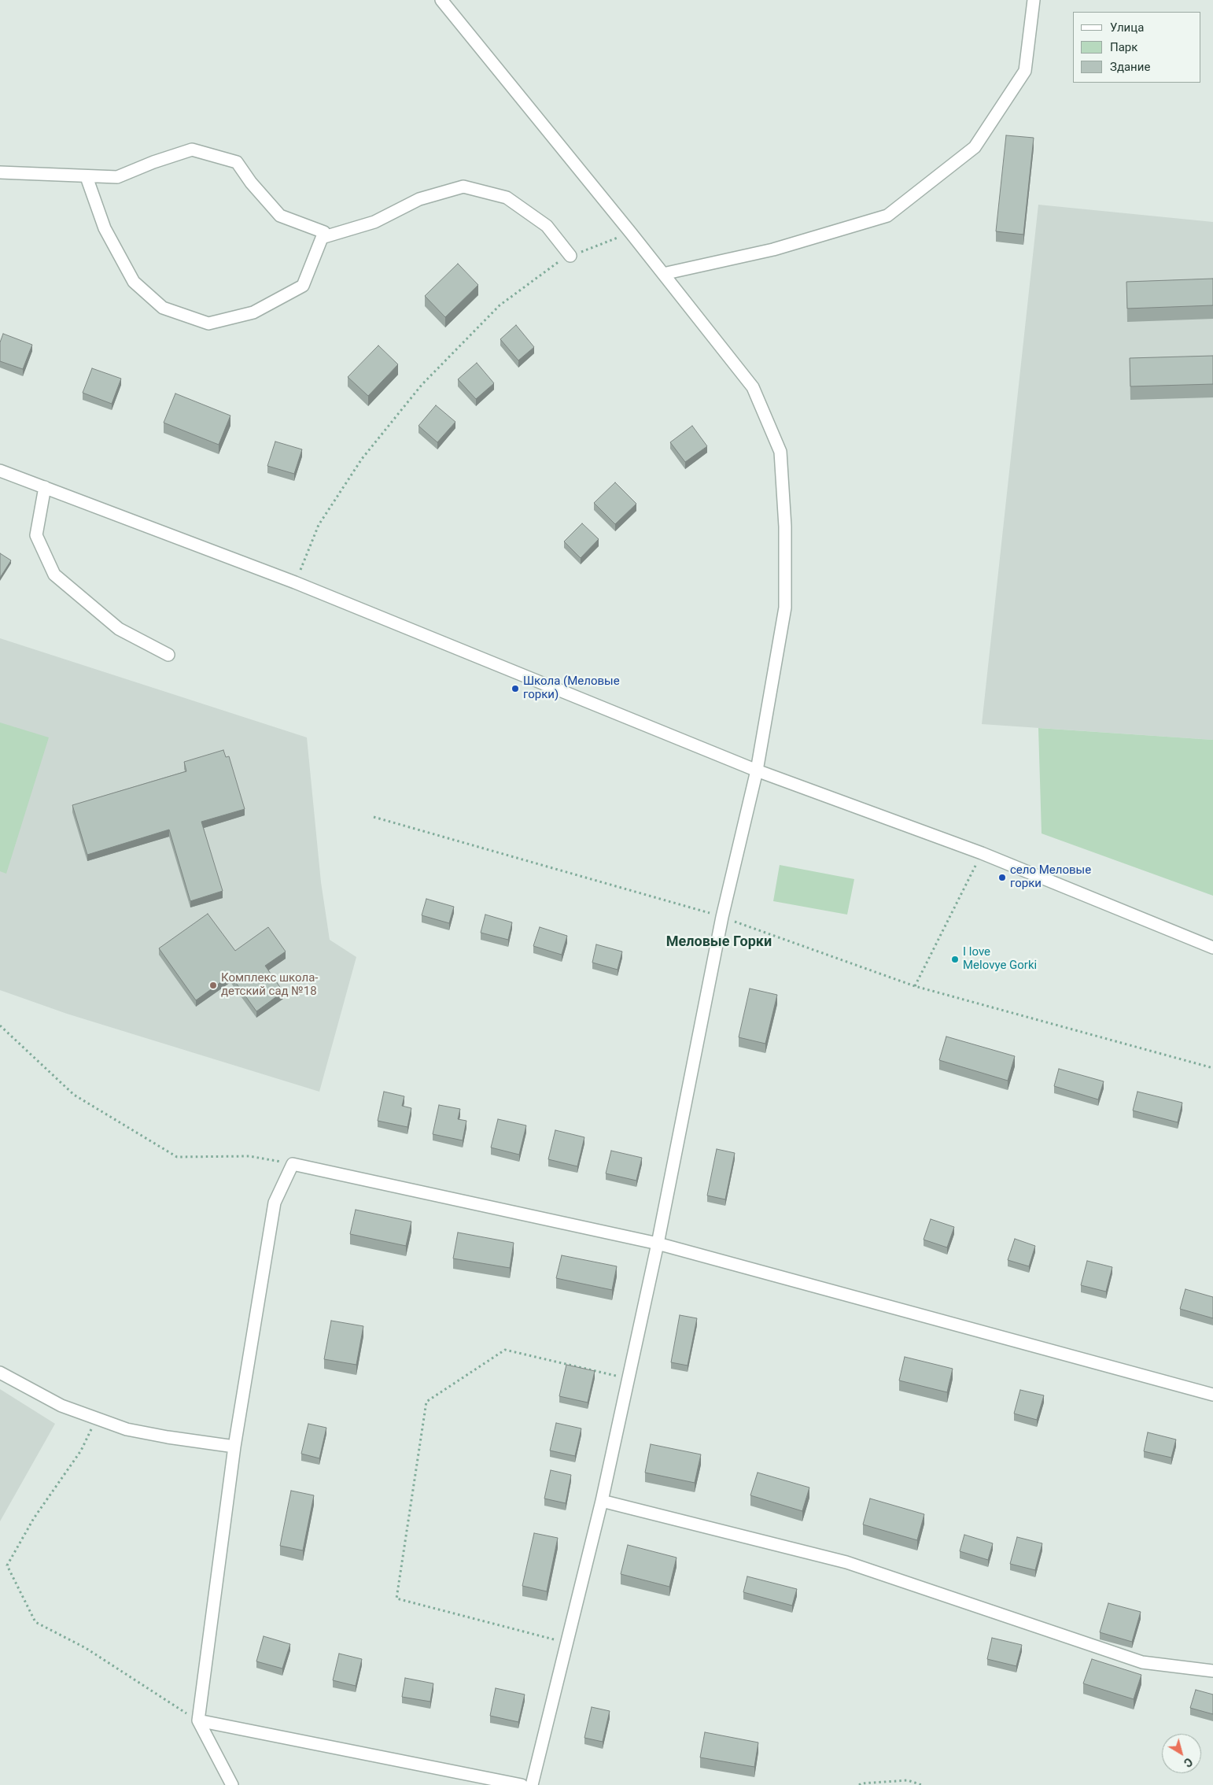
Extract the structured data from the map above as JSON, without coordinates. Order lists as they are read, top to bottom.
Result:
{
  "districts": ["Меловые Горки"],
  "places": [
    "Школа (Меловые горки)",
    "село Меловые горки",
    "I love Melovye Gorki",
    "Комплекс школа- детский сад №18"
  ],
  "legend": ["Улица", "Парк", "Здание"],
  "north": "bottom right"
}
